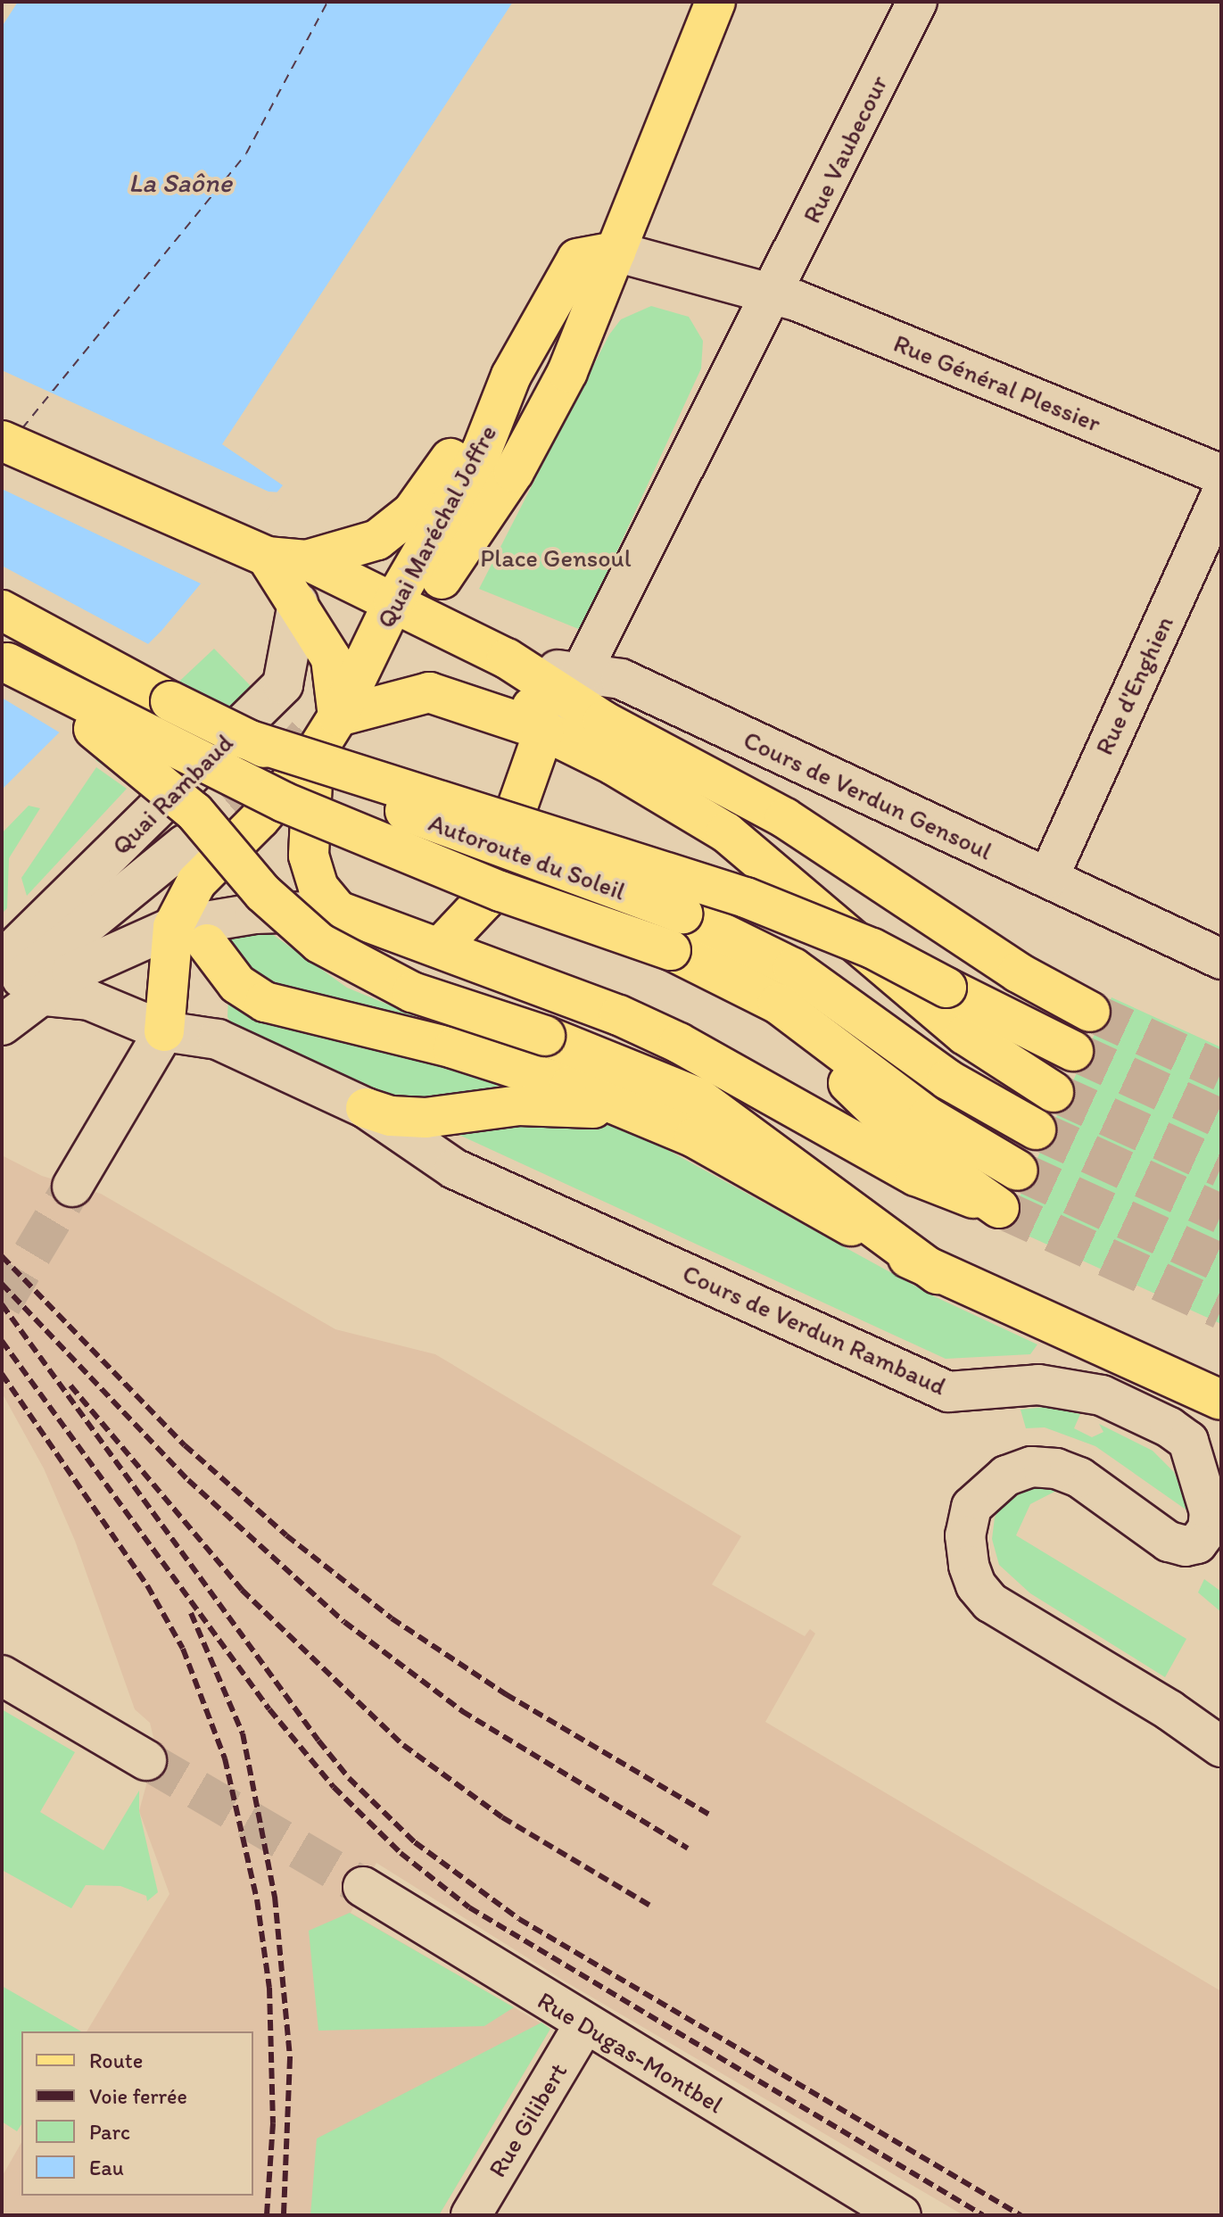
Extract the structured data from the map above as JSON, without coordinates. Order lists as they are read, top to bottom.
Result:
{
  "streets": {
    "main road": ["Quai Maréchal Joffre", "Autoroute du Soleil"],
    "street": [
      "Rue Vaubecour",
      "Rue Général Plessier",
      "Rue d'Enghien",
      "Quai Rambaud",
      "Cours de Verdun Gensoul",
      "Cours de Verdun Rambaud",
      "Rue Dugas-Montbel",
      "Rue Gilibert"
    ]
  },
  "crossings": [
    ["Rue Vaubecour", "Rue Général Plessier"],
    ["Quai Maréchal Joffre", "Quai Rambaud"],
    ["Rue d'Enghien", "Cours de Verdun Gensoul"],
    ["Quai Rambaud", "Cours de Verdun Rambaud"],
    ["Rue Dugas-Montbel", "Rue Gilibert"]
  ],
  "water": ["La Saône"],
  "parks": ["Place Gensoul"],
  "legend": [
    "Route",
    "Voie ferrée",
    "Parc",
    "Eau"
  ]
}
